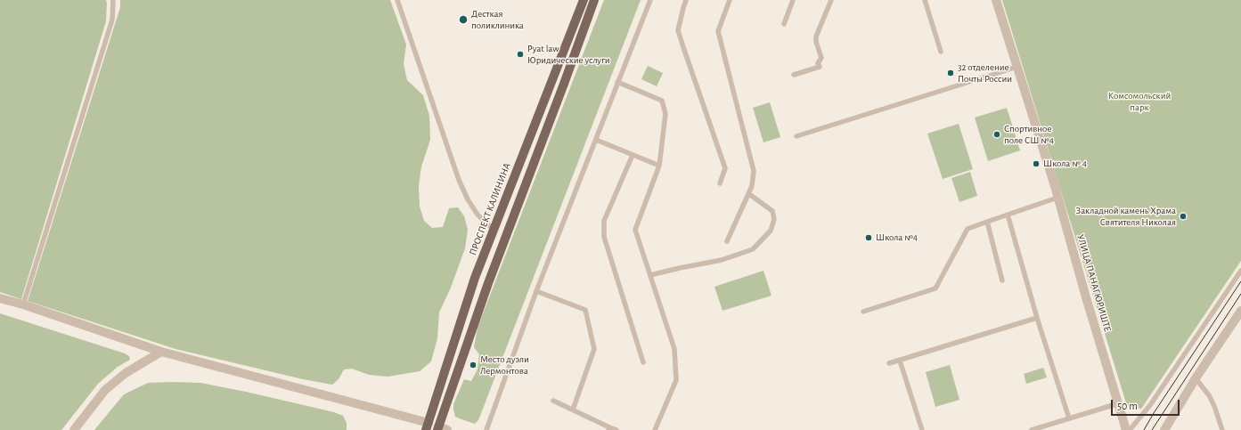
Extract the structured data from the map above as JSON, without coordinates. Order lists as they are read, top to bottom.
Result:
{
  "streets": {
    "main road": ["ПРОСПЕКТ КАЛИНИНА"],
    "street": ["УЛИЦА ПАНАГЮРИШТЕ"]
  },
  "parks": ["Комсомольский парк"],
  "places": [
    "Десткая поликлиника",
    "Pyat law Юридические услуги",
    "32 отделение Почты России",
    "Спортивное поле СШ №4",
    "Школа № 4",
    "Закладной камень Храма Святителя Николая",
    "Школа №4",
    "Место дуэли Лермонтова"
  ],
  "scale_bar": "50 m"
}
